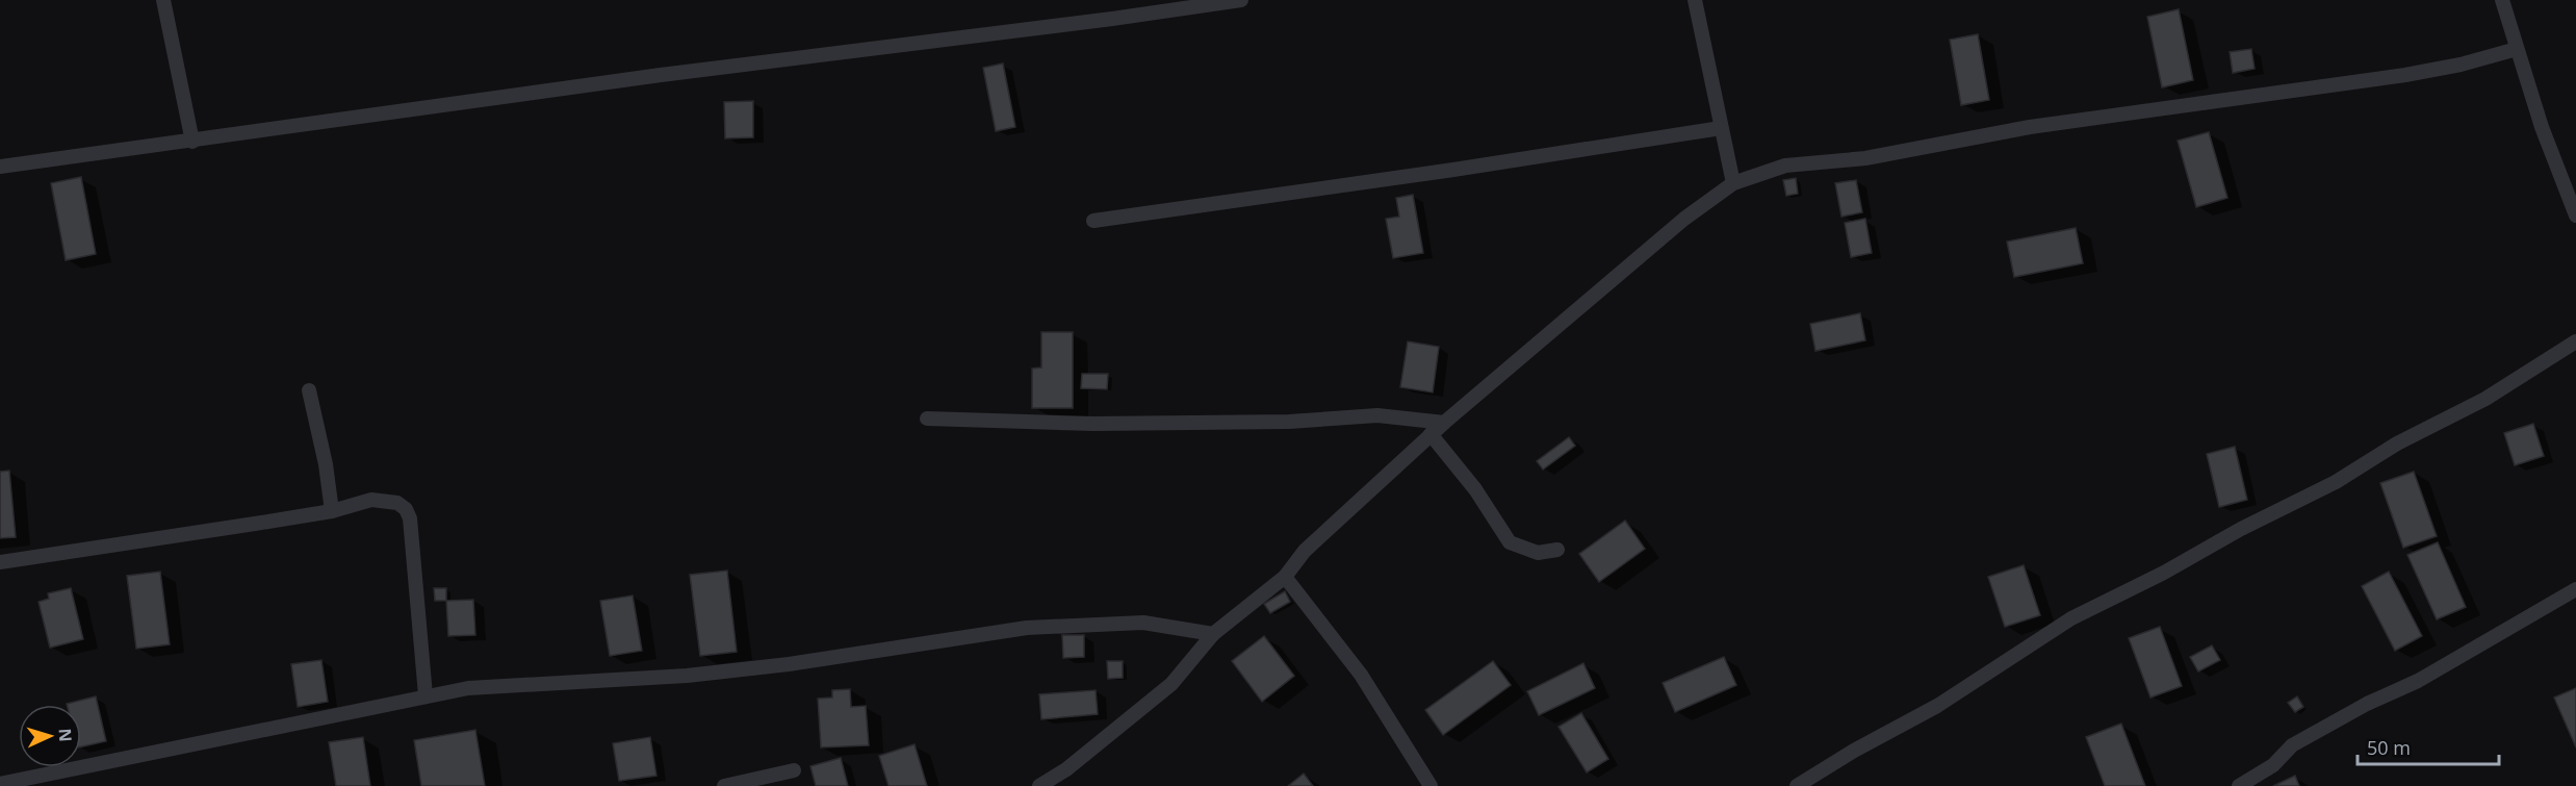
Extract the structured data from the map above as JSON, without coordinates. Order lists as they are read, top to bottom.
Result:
{
  "scale_bar": "50 m",
  "north": "right"
}
